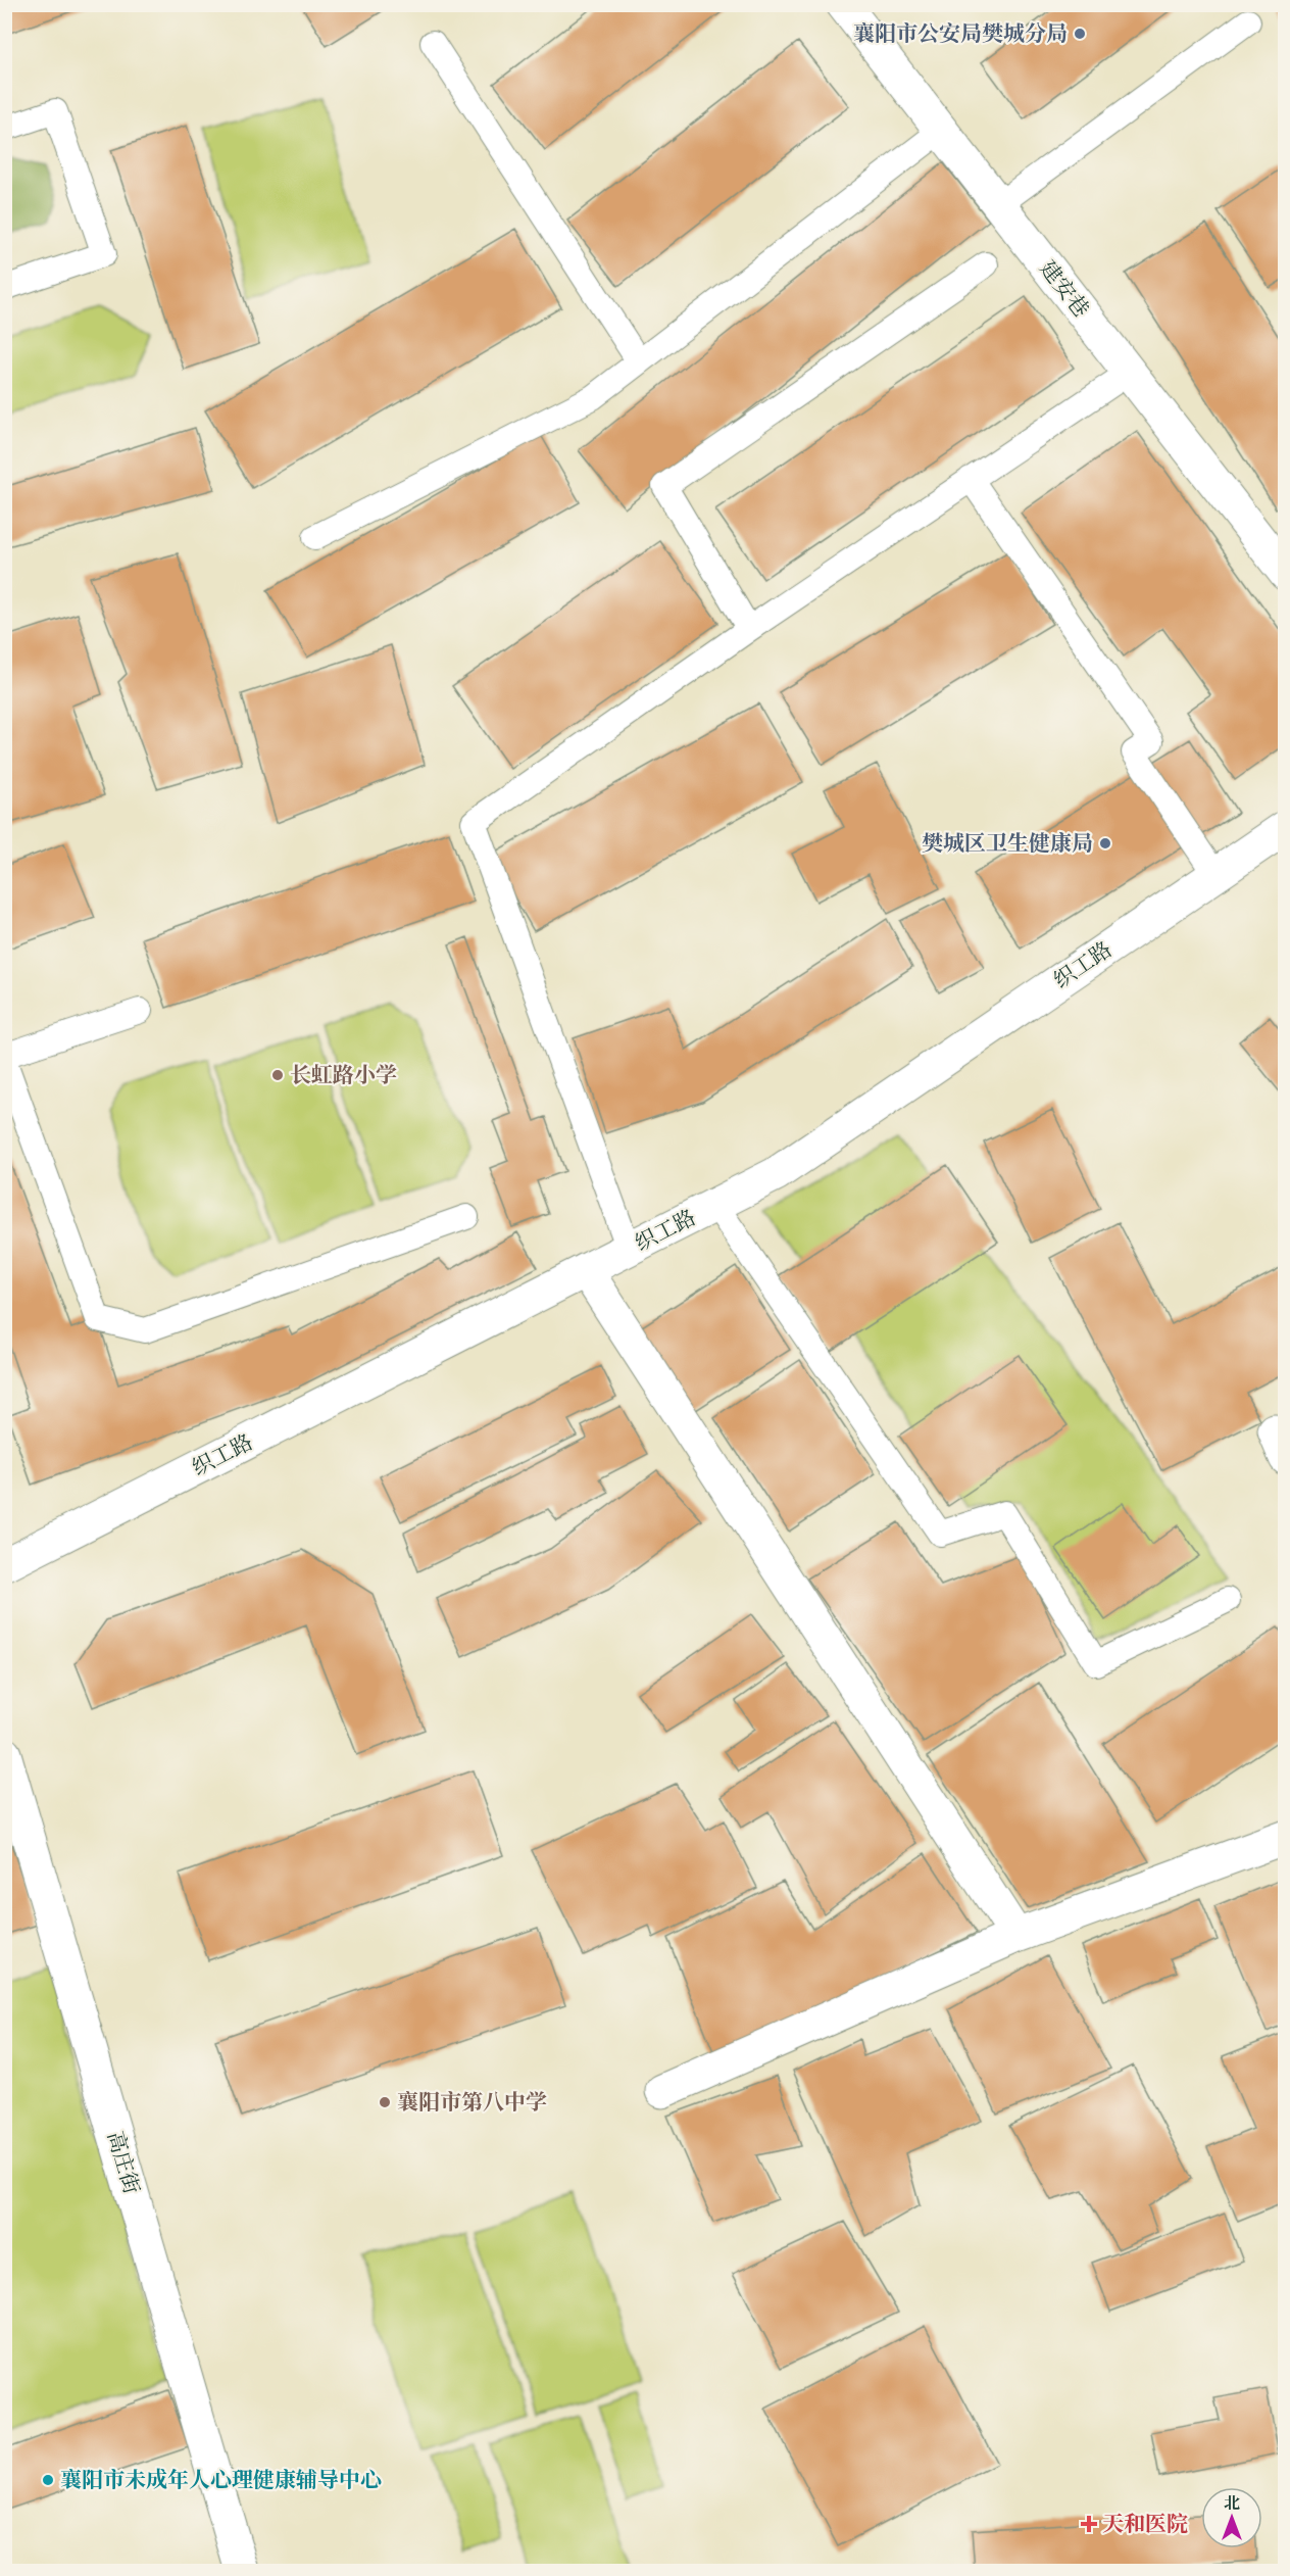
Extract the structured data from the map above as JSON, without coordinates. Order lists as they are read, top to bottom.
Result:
{
  "streets": {
    "street": ["建安巷", "织工路", "高庄街"]
  },
  "places": {
    "other": [
      "襄阳市公安局樊城分局",
      "樊城区卫生健康局",
      "长虹路小学",
      "襄阳市第八中学",
      "襄阳市未成年人心理健康辅导中心"
    ],
    "health": ["天和医院"]
  },
  "north": "top"
}
